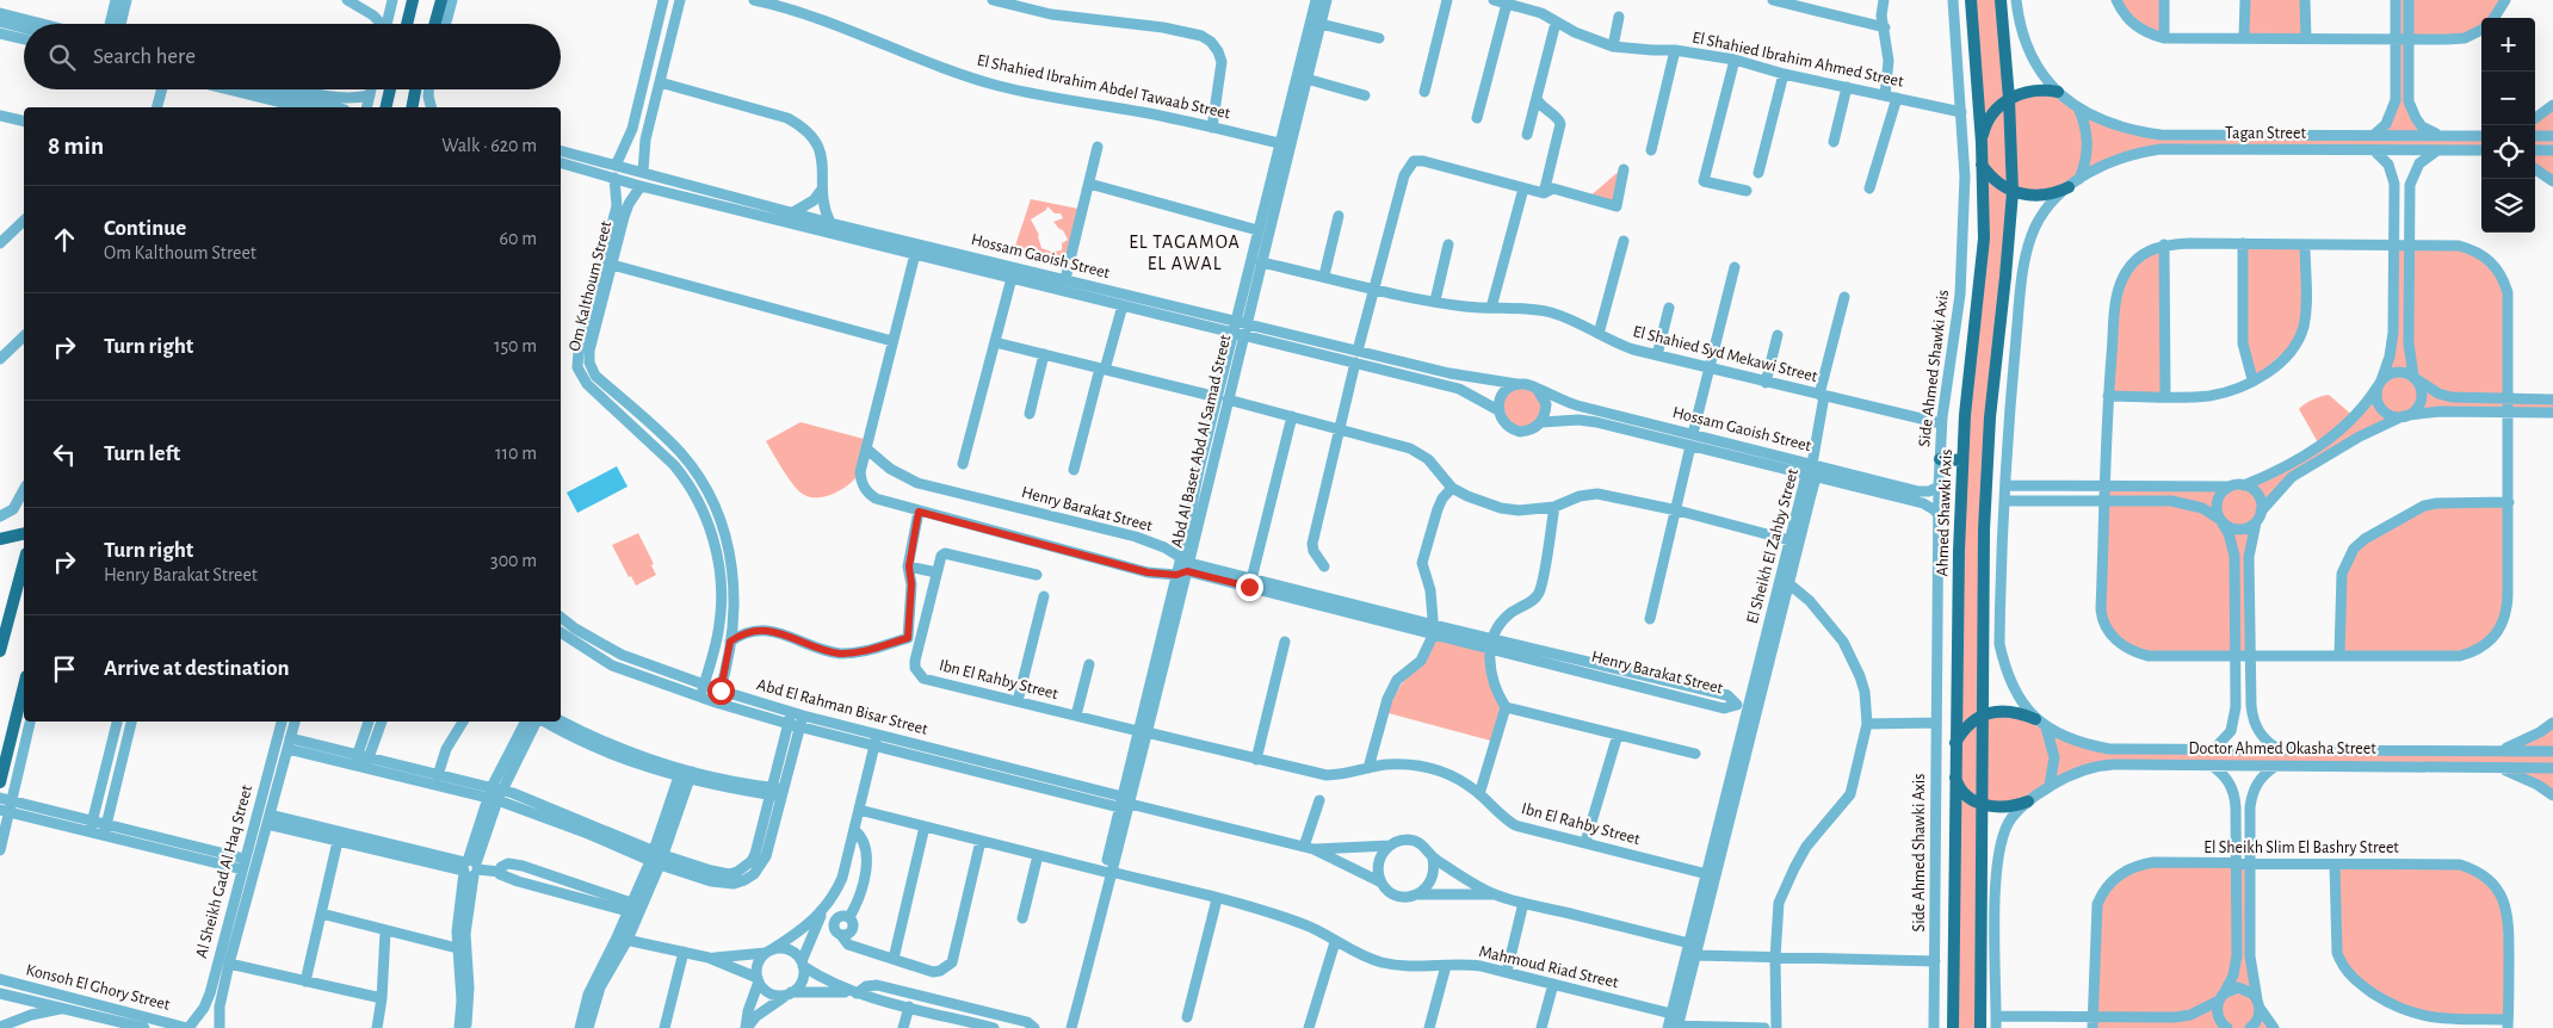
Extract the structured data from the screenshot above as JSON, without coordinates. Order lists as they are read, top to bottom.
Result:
{
  "streets": {
    "main road": ["Ahmed Shawki Axis"],
    "street": [
      "El Shahied Ibrahim Ahmed Street",
      "El Shahied Ibrahim Abdel Tawaab Street",
      "Tagan Street",
      "Hossam Gaoish Street",
      "Om Kalthoum Street",
      "El Shahied Syd Mekawi Street",
      "Side Ahmed Shawki Axis",
      "Abd Al Baset Abd Al Samad Street",
      "Henry Barakat Street",
      "El Sheikh El Zahby Street",
      "Ibn El Rahby Street",
      "Abd El Rahman Bisar Street",
      "Doctor Ahmed Okasha Street",
      "El Sheikh Slim El Bashry Street",
      "Al Sheikh Gad Al Haq Street",
      "Mahmoud Riad Street",
      "Konsoh El Ghory Street"
    ]
  },
  "crossings": [
    ["El Shahied Ibrahim Ahmed Street", "Side Ahmed Shawki Axis"],
    ["El Shahied Ibrahim Abdel Tawaab Street", "Abd Al Baset Abd Al Samad Street"],
    ["Hossam Gaoish Street", "Om Kalthoum Street"],
    ["Hossam Gaoish Street", "Side Ahmed Shawki Axis"],
    ["Hossam Gaoish Street", "Abd Al Baset Abd Al Samad Street"],
    ["Hossam Gaoish Street", "Henry Barakat Street"],
    ["Hossam Gaoish Street", "El Sheikh El Zahby Street"],
    ["Om Kalthoum Street", "Abd El Rahman Bisar Street"],
    ["El Shahied Syd Mekawi Street", "Side Ahmed Shawki Axis"],
    ["El Shahied Syd Mekawi Street", "Abd Al Baset Abd Al Samad Street"],
    ["El Shahied Syd Mekawi Street", "El Sheikh El Zahby Street"],
    ["Abd Al Baset Abd Al Samad Street", "Henry Barakat Street"],
    ["Abd Al Baset Abd Al Samad Street", "Ibn El Rahby Street"],
    ["Abd Al Baset Abd Al Samad Street", "Abd El Rahman Bisar Street"],
    ["Abd Al Baset Abd Al Samad Street", "Mahmoud Riad Street"],
    ["El Sheikh El Zahby Street", "Ibn El Rahby Street"],
    ["El Sheikh El Zahby Street", "Mahmoud Riad Street"],
    ["Al Sheikh Gad Al Haq Street", "Konsoh El Ghory Street"]
  ],
  "districts": ["EL TAGAMOA EL AWAL"],
  "page": {
    "map_buttons": ["+", "−"],
    "search": "Search here",
    "heading": ["8 min", "Walk · 620 m"],
    "list": [
      ["Continue", "Om Kalthoum Street", "60 m"],
      ["Turn right", "150 m"],
      ["Turn left", "110 m"],
      ["Turn right", "Henry Barakat Street", "300 m"],
      "Arrive at destination"
    ]
  }
}
